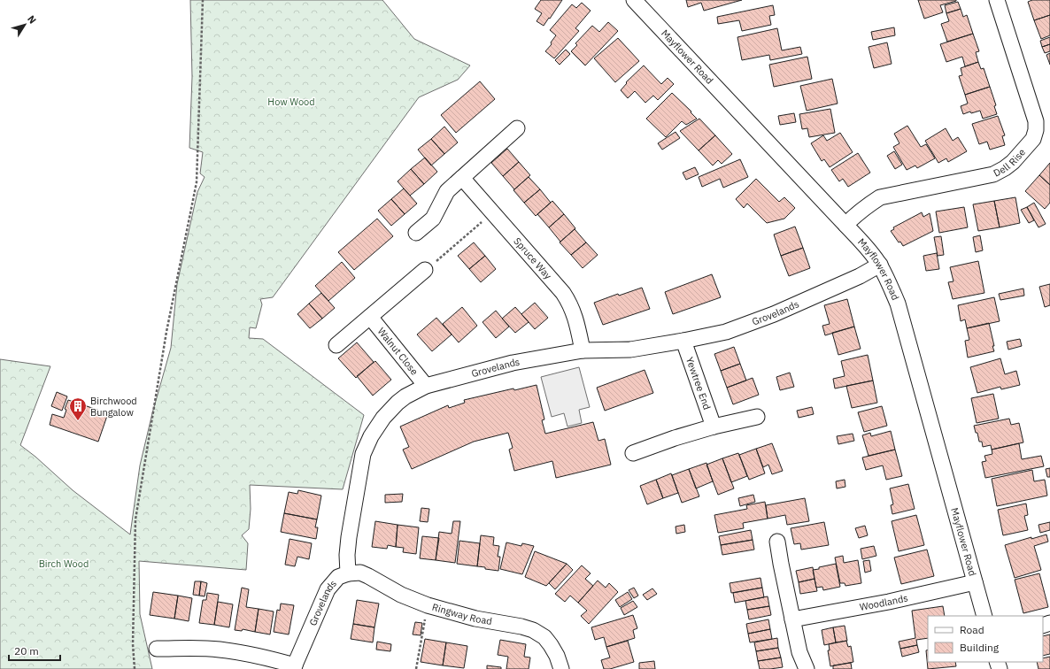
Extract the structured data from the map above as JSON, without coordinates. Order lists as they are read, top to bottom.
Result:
{
  "streets": {
    "street": [
      "Mayflower Road",
      "Dell Rise",
      "Spruce Way",
      "Grovelands",
      "Walnut Close",
      "Yewtree End",
      "Woodlands",
      "Ringway Road"
    ]
  },
  "crossings": [
    ["Mayflower Road", "Dell Rise"],
    ["Mayflower Road", "Grovelands"],
    ["Mayflower Road", "Woodlands"],
    ["Spruce Way", "Grovelands"],
    ["Grovelands", "Walnut Close"],
    ["Grovelands", "Yewtree End"],
    ["Grovelands", "Ringway Road"]
  ],
  "parks": ["How Wood", "Birch Wood"],
  "places": {
    "building": ["Birchwood Bungalow"]
  },
  "legend": ["Road", "Building"],
  "scale_bar": "20 m",
  "north": "top right"
}
